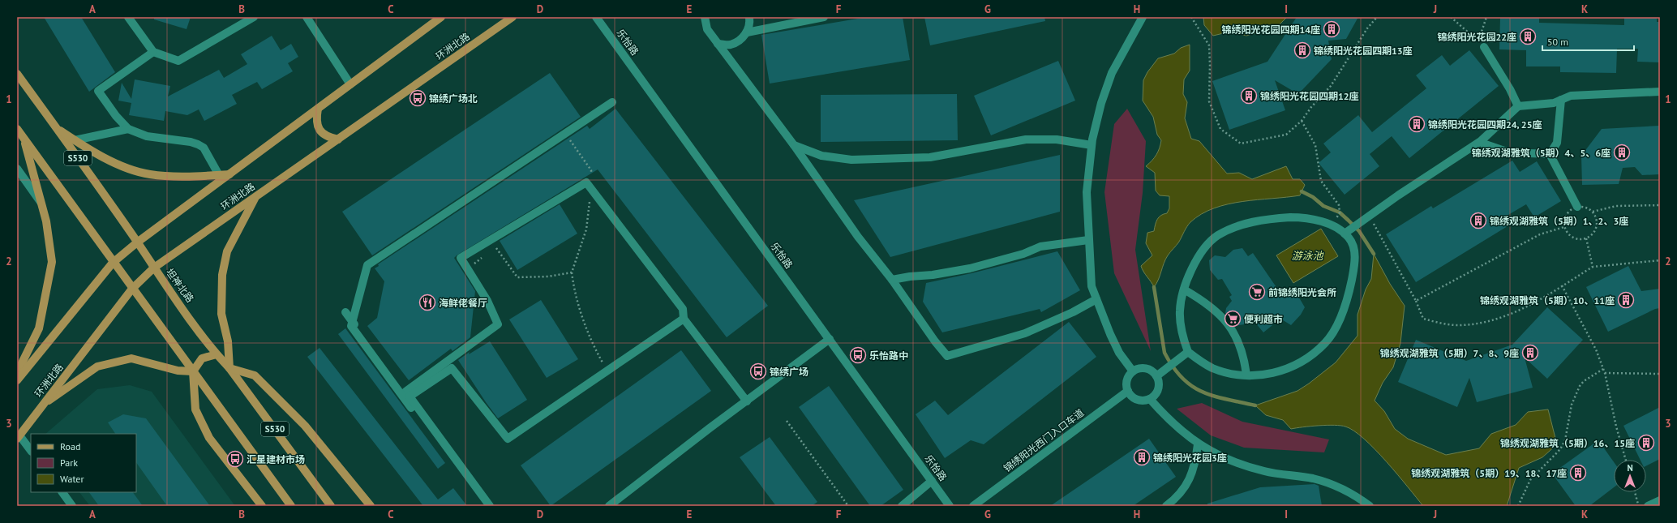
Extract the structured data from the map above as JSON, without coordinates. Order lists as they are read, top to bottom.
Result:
{
  "streets": {
    "main road": ["环洲北路", "S530", "坦神北路"],
    "street": ["乐怡路", "锦绣阳光西门入口车道"]
  },
  "crossings": [
    ["环洲北路", "坦神北路"]
  ],
  "water": ["游泳池"],
  "places": {
    "building": [
      "锦绣阳光花园四期14座",
      "锦绣阳光花园22座",
      "锦绣阳光花园四期13座",
      "锦绣阳光花园四期12座",
      "锦绣阳光花园四期24, 25座",
      "锦绣观湖雅筑（5期）4、5、6座",
      "锦绣观湖雅筑（5期）1、2、3座",
      "锦绣观湖雅筑（5期）10、11座",
      "锦绣观湖雅筑（5期）7、8、9座",
      "锦绣观湖雅筑（5期）16、15座",
      "锦绣阳光花园3座",
      "锦绣观湖雅筑（5期）19、18、17座"
    ],
    "bus stop": [
      "锦绣广场北",
      "乐怡路中",
      "锦绣广场",
      "汇星建材市场"
    ],
    "supermarket": ["前锦绣阳光会所", "便利超市"],
    "restaurant": ["海鲜佬餐厅"]
  },
  "legend": ["Road", "Park", "Water"],
  "scale_bar": "50 m",
  "north": "top",
  "grid": {
    "columns": [
      "A",
      "B",
      "C",
      "D",
      "E",
      "F",
      "G",
      "H",
      "I",
      "J",
      "K"
    ],
    "rows": ["1", "2", "3"]
  }
}
